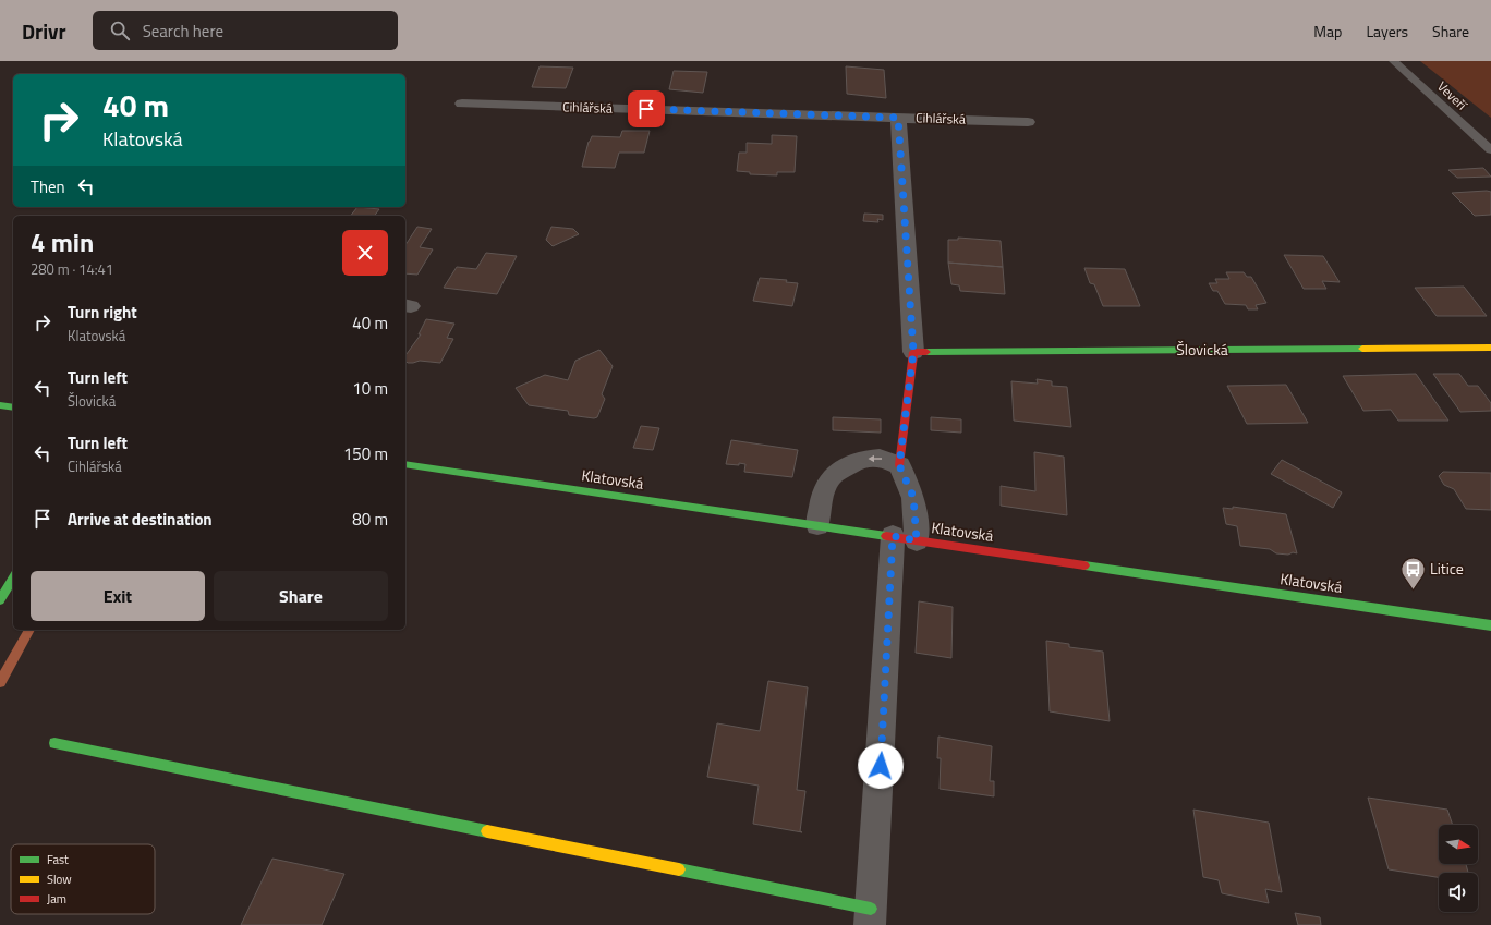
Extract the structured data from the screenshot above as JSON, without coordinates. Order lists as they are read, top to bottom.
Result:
{
  "streets": {
    "street": ["Cihlářská", "Šlovická", "Klatovská"],
    "lane": ["Veveří"]
  },
  "places": {
    "bus stop": ["Litice"]
  },
  "legend": ["Fast", "Slow", "Jam"],
  "north": "right",
  "page": {
    "header": "Drivr",
    "search": "Search here",
    "nav": ["Map", "Layers", "Share"],
    "turn": ["40 m", "Klatovská"],
    "then": "Then",
    "heading": ["4 min", "280 m · 14:41"],
    "list": [
      {
        "name": "Turn right",
        "note": "Klatovská",
        "value": "40 m"
      },
      {
        "name": "Turn left",
        "note": "Šlovická",
        "value": "10 m"
      },
      {
        "name": "Turn left",
        "note": "Cihlářská",
        "value": "150 m"
      },
      {
        "name": "Arrive at destination",
        "value": "80 m"
      }
    ],
    "buttons": ["Exit", "Share"]
  }
}
